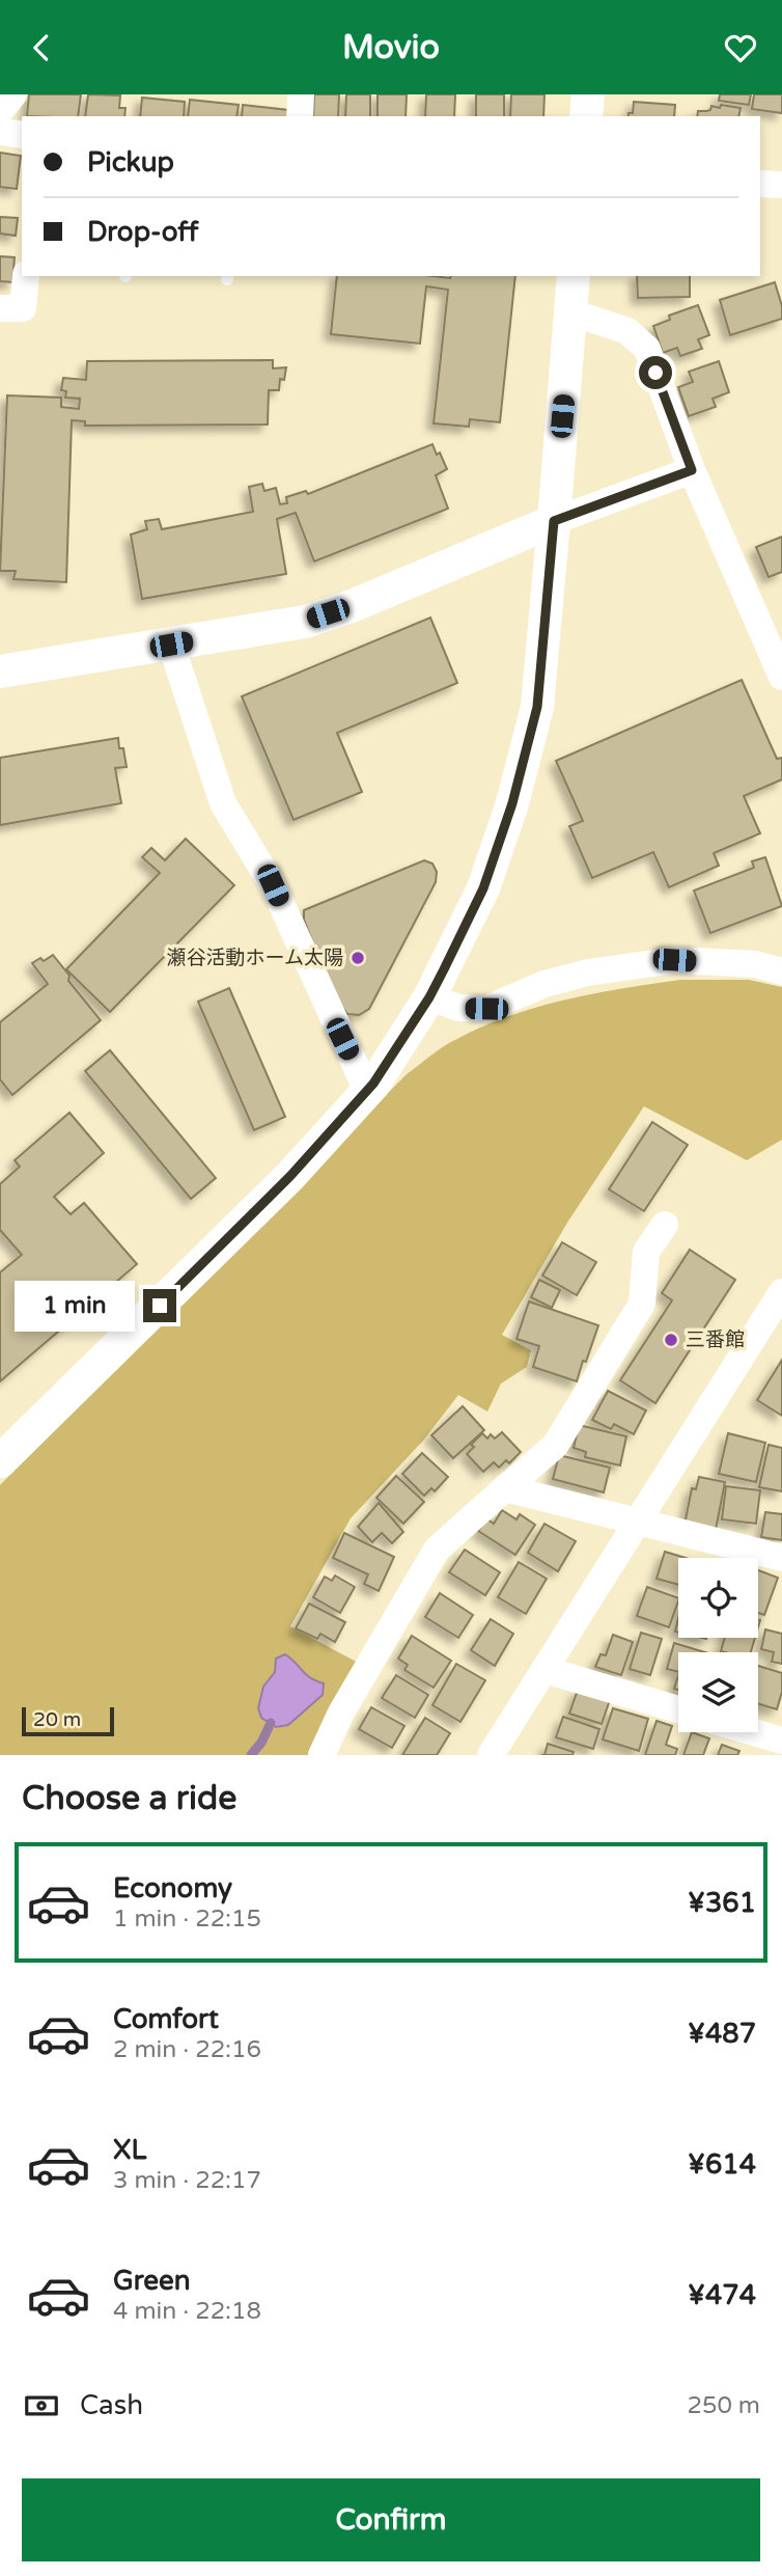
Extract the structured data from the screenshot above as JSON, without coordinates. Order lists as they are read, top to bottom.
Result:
{
  "places": ["瀬谷活動ホーム太陽", "三番館"],
  "scale_bar": "20 m",
  "page": {
    "header": "Movio",
    "banner": ["Pickup", "Drop-off"],
    "bubble": "1 min",
    "scale": "20 m",
    "heading": "Choose a ride",
    "list": [
      {
        "name": "Economy",
        "note": "1 min · 22:15",
        "value": "¥361"
      },
      {
        "name": "Comfort",
        "note": "2 min · 22:16",
        "value": "¥487"
      },
      {
        "name": "XL",
        "note": "3 min · 22:17",
        "value": "¥614"
      },
      {
        "name": "Green",
        "note": "4 min · 22:18",
        "value": "¥474"
      }
    ],
    "pay": ["Cash", "250 m"],
    "buttons": "Confirm"
  }
}
